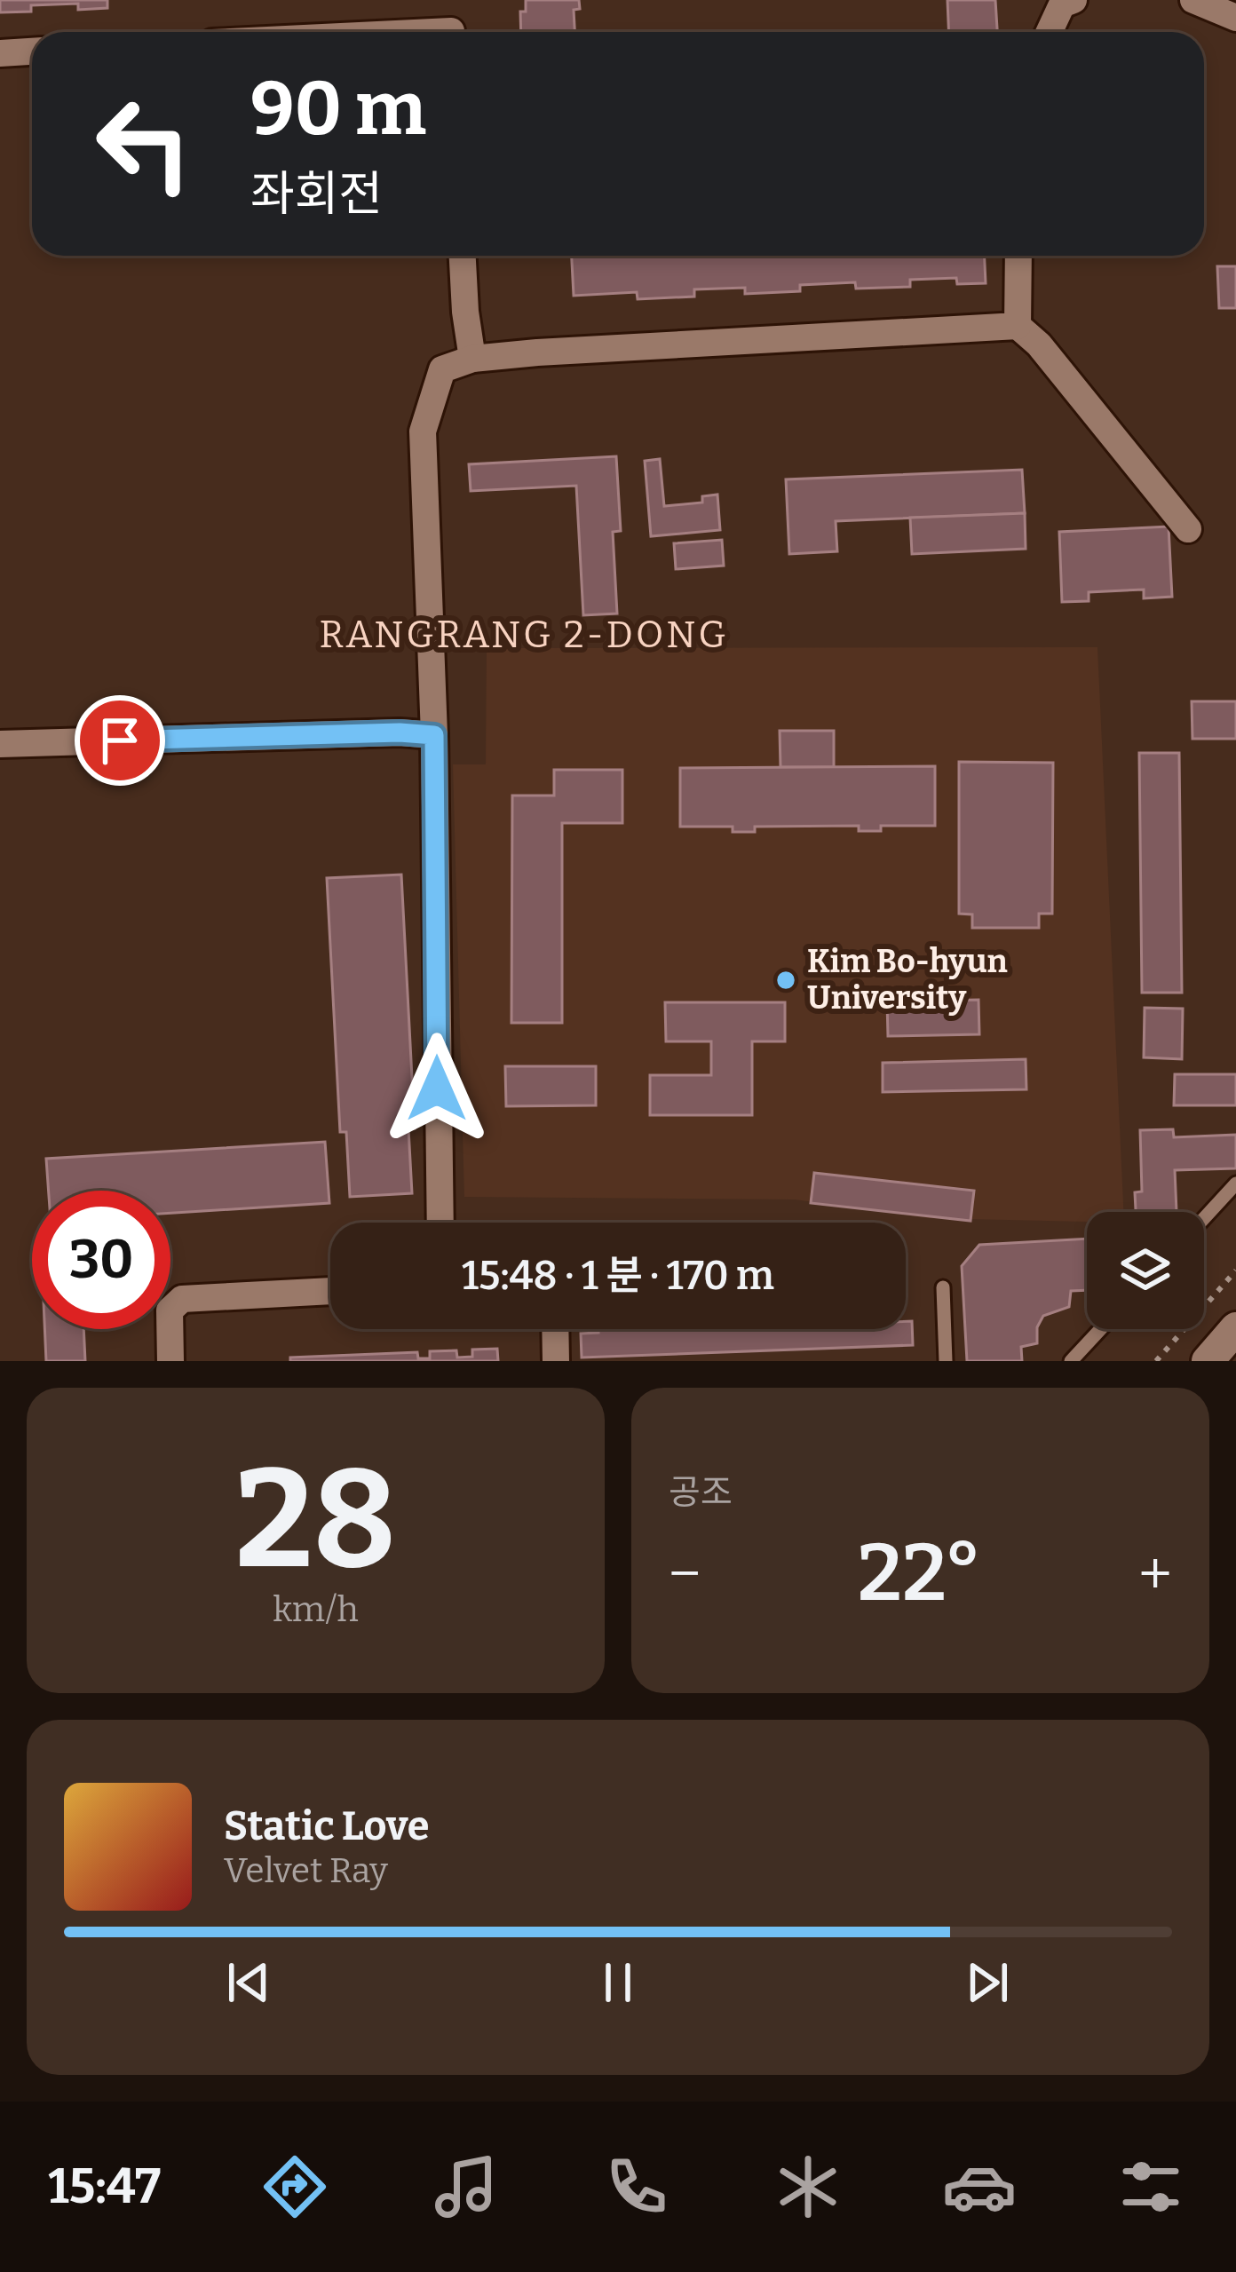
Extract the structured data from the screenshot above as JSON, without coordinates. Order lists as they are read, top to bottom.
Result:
{
  "districts": ["RANGRANG 2-DONG"],
  "places": ["Kim Bo-hyun University"],
  "page": {
    "turn": ["90 m", "좌회전"],
    "limit": "30",
    "trip": "15:48 · 1 분 · 170 m",
    "tile": [
      ["28", "km/h"],
      "공조"
    ],
    "heat": ["−", "22°", "+"],
    "song": ["Static Love", "Velvet Ray"],
    "tabs": "15:47"
  }
}
